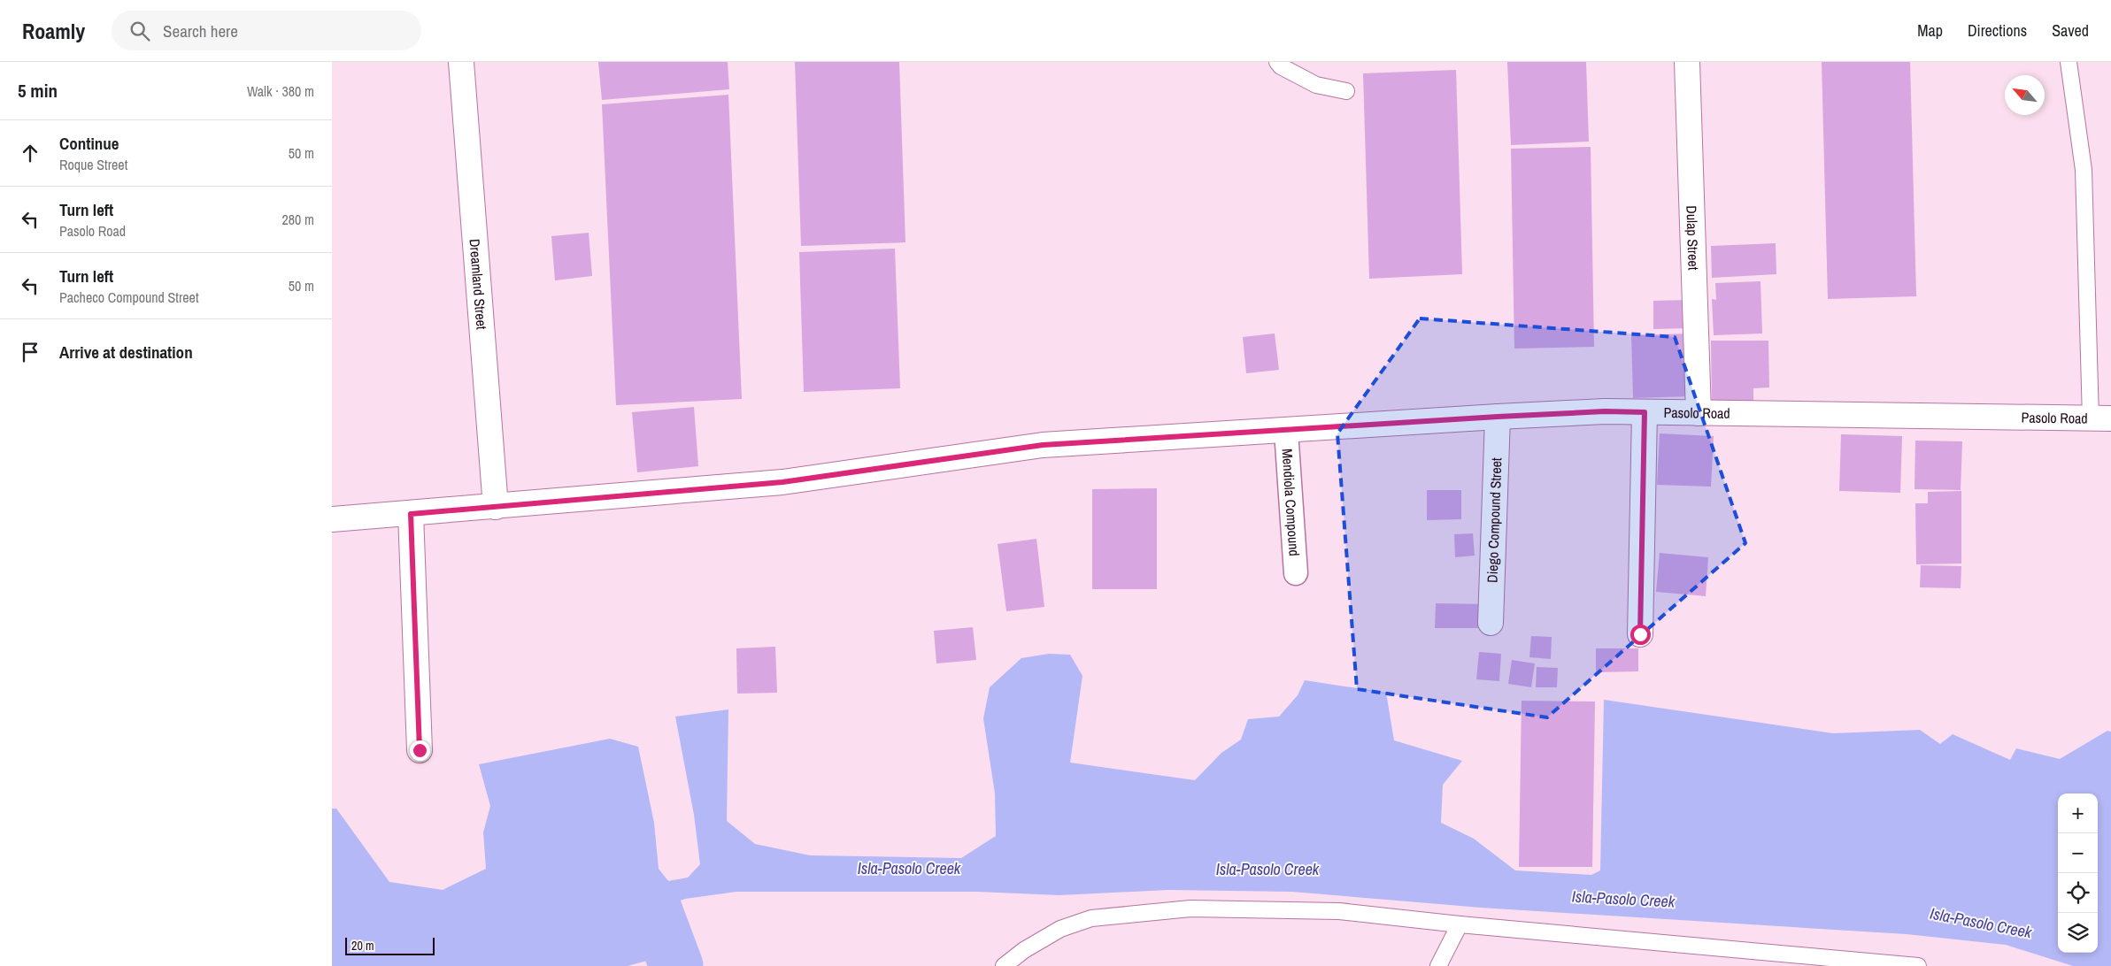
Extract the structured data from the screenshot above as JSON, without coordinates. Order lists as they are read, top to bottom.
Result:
{
  "streets": {
    "street": [
      "Dulap Street",
      "Dreamland Street",
      "Pasolo Road",
      "Mendiola Compound",
      "Diego Compound Street"
    ]
  },
  "crossings": [
    ["Dulap Street", "Pasolo Road"],
    ["Dreamland Street", "Pasolo Road"],
    ["Pasolo Road", "Mendiola Compound"],
    ["Pasolo Road", "Diego Compound Street"]
  ],
  "water": ["Isla-Pasolo Creek"],
  "scale_bar": "20 m",
  "north": "top left",
  "page": {
    "header": "Roamly",
    "search": "Search here",
    "nav": ["Map", "Directions", "Saved"],
    "heading": ["5 min", "Walk · 380 m"],
    "list": [
      ["Continue", "Roque Street", "50 m"],
      ["Turn left", "Pasolo Road", "280 m"],
      ["Turn left", "Pacheco Compound Street", "50 m"],
      "Arrive at destination"
    ],
    "map_buttons": ["+", "−"],
    "scale": "20 m"
  }
}
